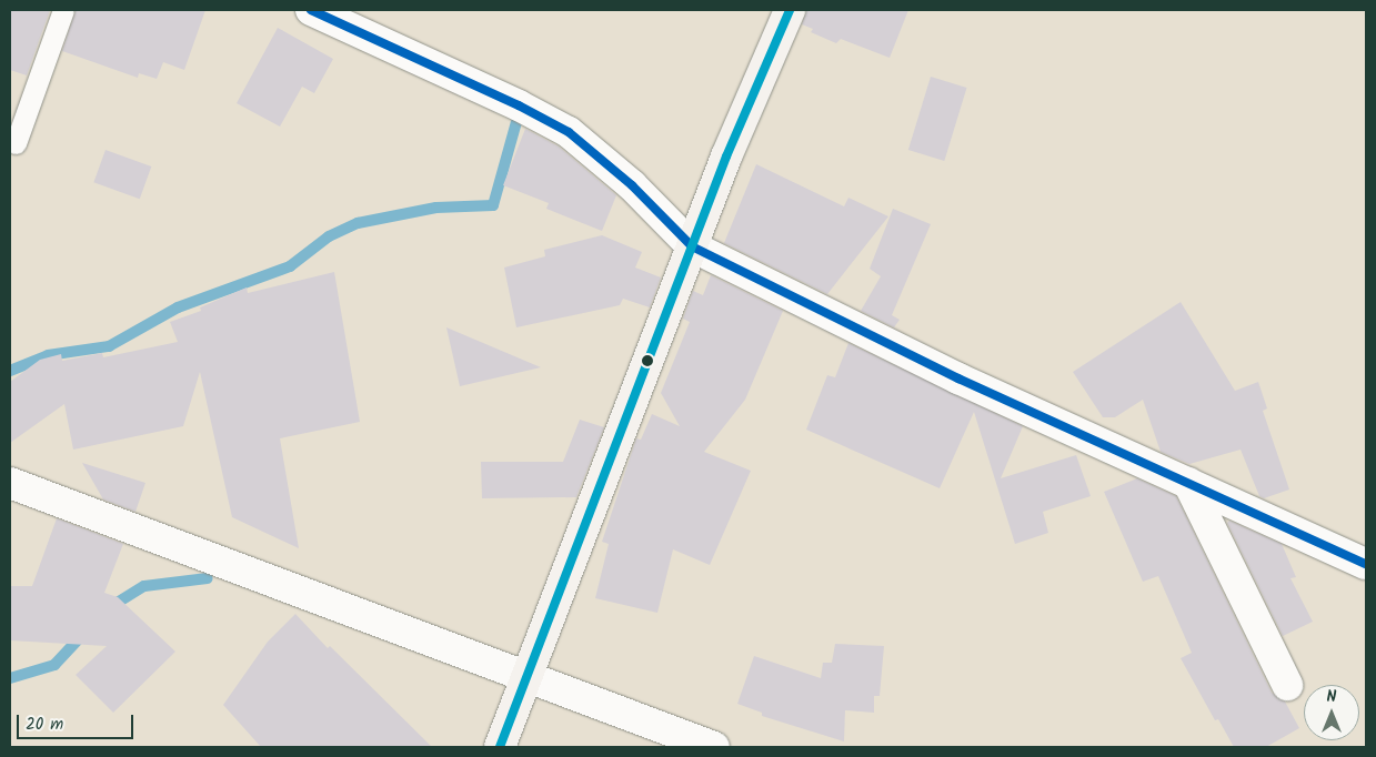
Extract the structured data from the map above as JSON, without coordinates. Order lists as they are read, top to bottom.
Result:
{
  "scale_bar": "20 m",
  "north": "top"
}
